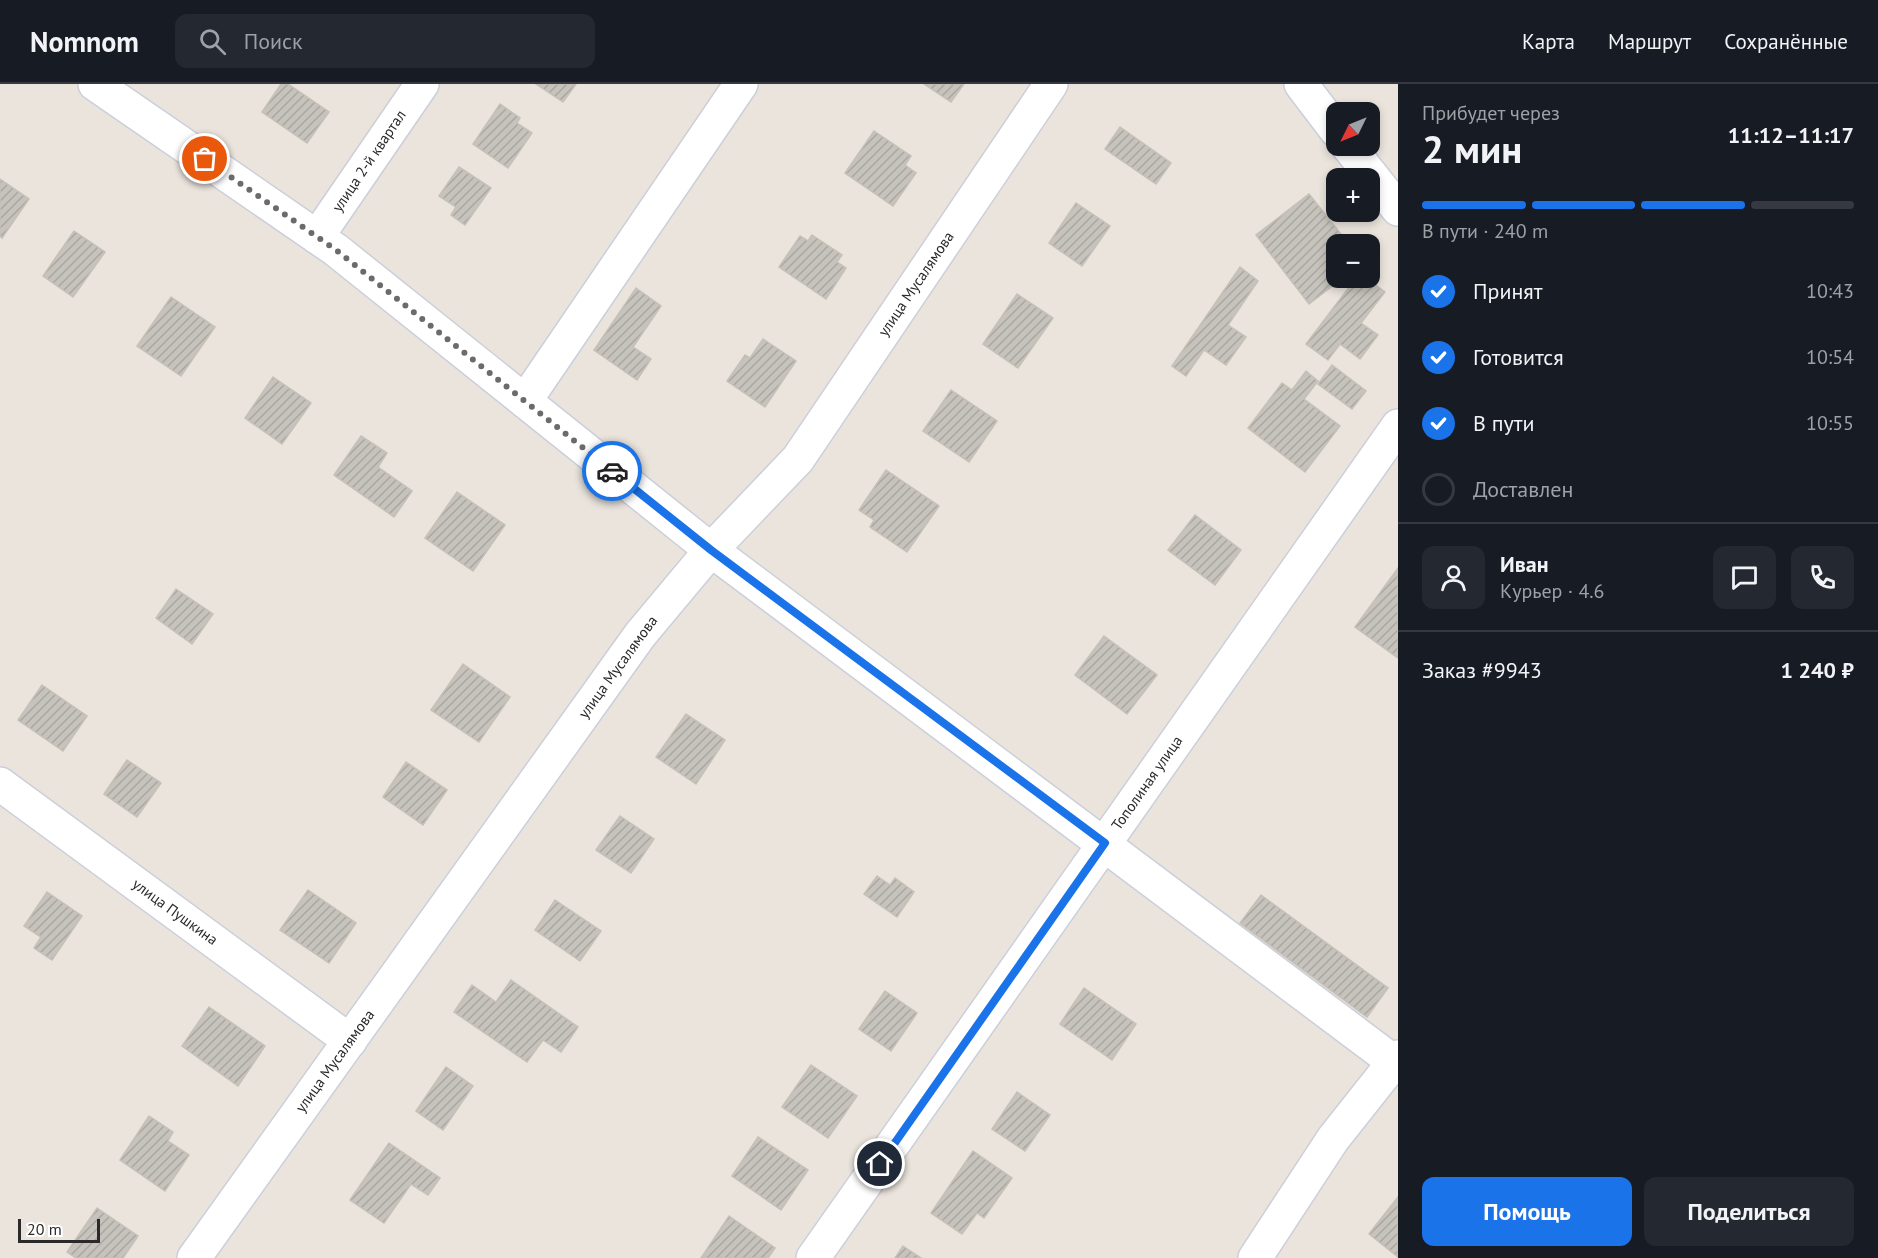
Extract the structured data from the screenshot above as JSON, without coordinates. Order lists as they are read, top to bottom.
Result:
{
  "streets": {
    "street": [
      "улица 2-й квартал",
      "улица Мусалямова",
      "Тополиная улица",
      "улица Пушкина"
    ]
  },
  "crossings": [
    ["улица Мусалямова", "улица Пушкина"]
  ],
  "scale_bar": "20 m",
  "north": "bottom left",
  "page": {
    "header": "Nomnom",
    "search": "Поиск",
    "nav": ["Карта", "Маршрут", "Сохранённые"],
    "heading": ["2 мин", "Прибудет через", "11:12–11:17"],
    "panel": [
      "Иван",
      "Курьер · 4.6",
      "Заказ #9943",
      "1 240 ₽"
    ],
    "map_buttons": ["+", "−"],
    "bar": "В пути · 240 m",
    "list": [
      ["Принят", "10:43"],
      ["Готовится", "10:54"],
      ["В пути", "10:55"],
      "Доставлен"
    ],
    "buttons": ["Помощь", "Поделиться"],
    "scale": "20 m"
  }
}
